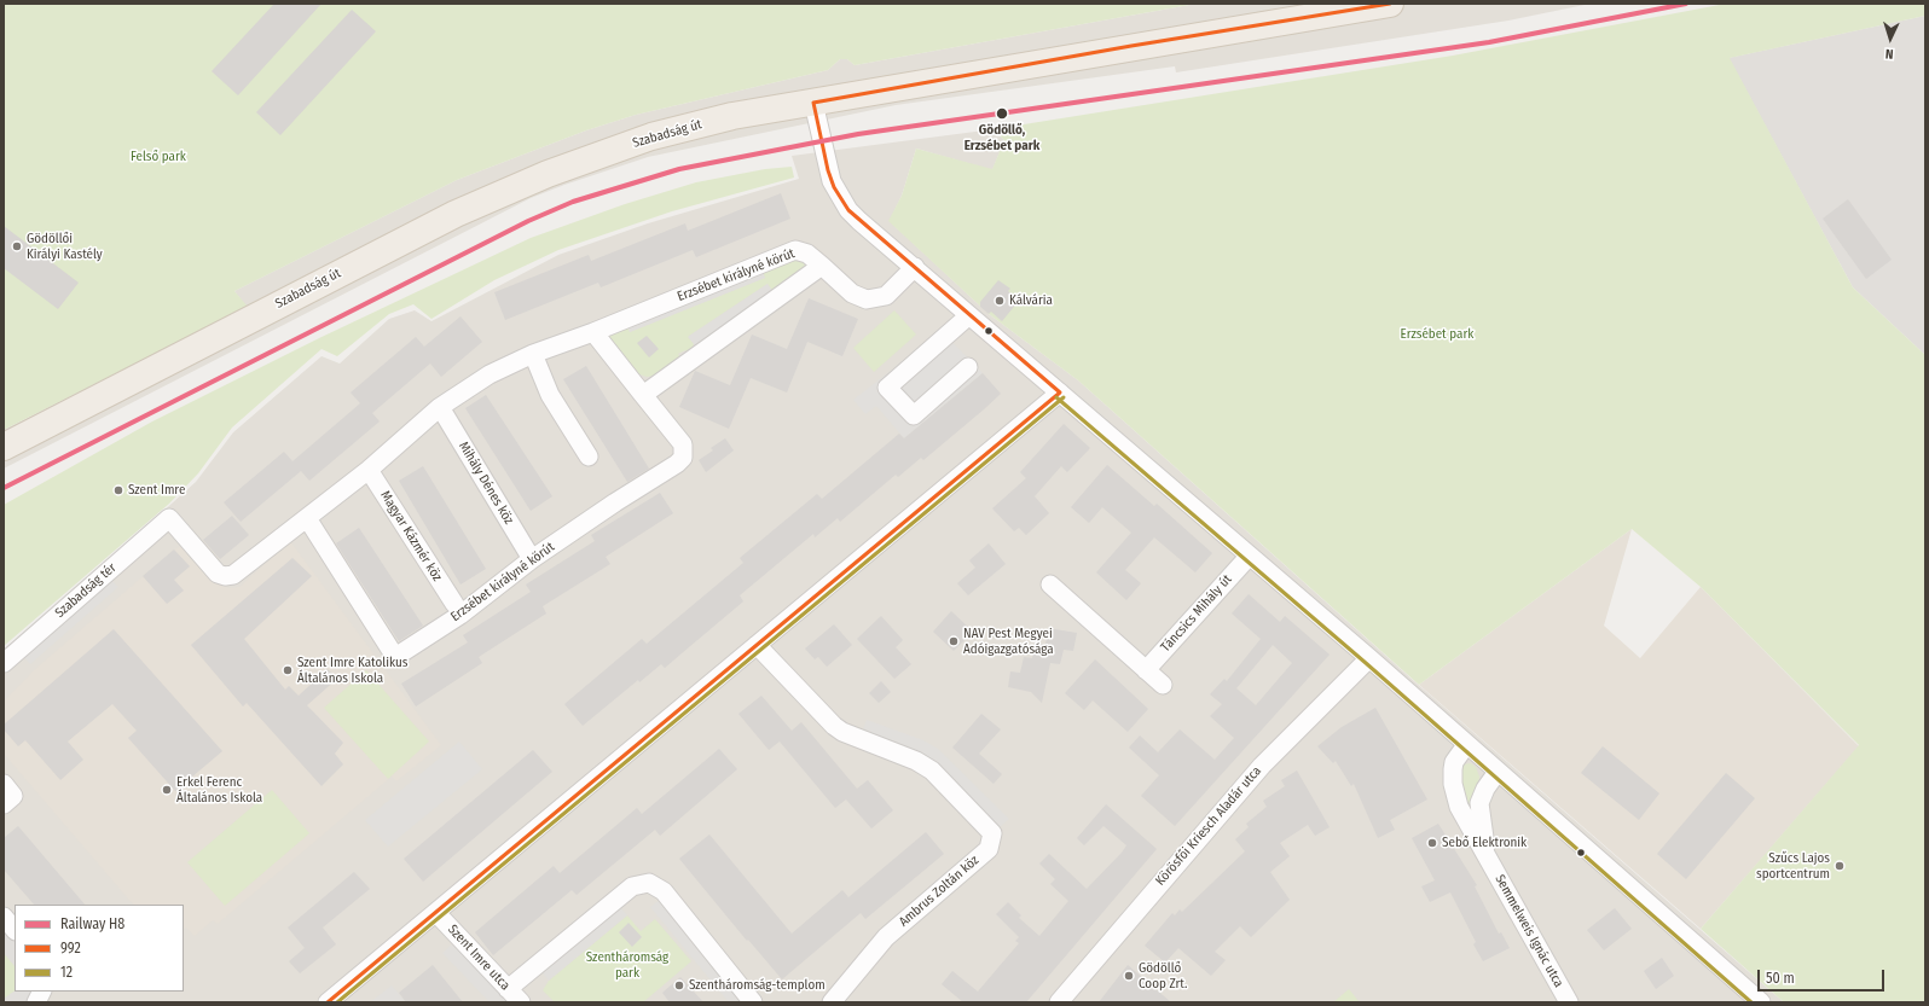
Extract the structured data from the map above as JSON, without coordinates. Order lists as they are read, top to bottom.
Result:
{
  "streets": {
    "main road": ["Szabadság út"],
    "street": [
      "Erzsébet királyné körút",
      "Mihály Dénes köz",
      "Magyar Kázmér köz",
      "Szabadság tér",
      "Táncsics Mihály út",
      "Körösfői Kriesch Aladár utca",
      "Ambrus Zoltán köz",
      "Semmelweis Ignác utca",
      "Szent Imre utca"
    ]
  },
  "crossings": [
    ["Erzsébet királyné körút", "Mihály Dénes köz"],
    ["Erzsébet királyné körút", "Magyar Kázmér köz"],
    ["Erzsébet királyné körút", "Szabadság tér"]
  ],
  "parks": ["Felső park", "Erzsébet park", "Szentháromság park"],
  "places": [
    "Gödöllő, Erzsébet park",
    "Gödöllői Királyi Kastély",
    "Kálvária",
    "Szent Imre",
    "NAV Pest Megyei Adóigazgatósága",
    "Szent Imre Katolikus Általános Iskola",
    "Erkel Ferenc Általános Iskola",
    "Sebő Elektronik",
    "Szűcs Lajos sportcentrum",
    "Gödöllő Coop Zrt.",
    "Szentháromság-templom"
  ],
  "lines": ["rail line H8", "transit line 992", "transit line 12"],
  "legend": ["Railway H8", "992", "12"],
  "scale_bar": "50 m",
  "north": "bottom"
}
